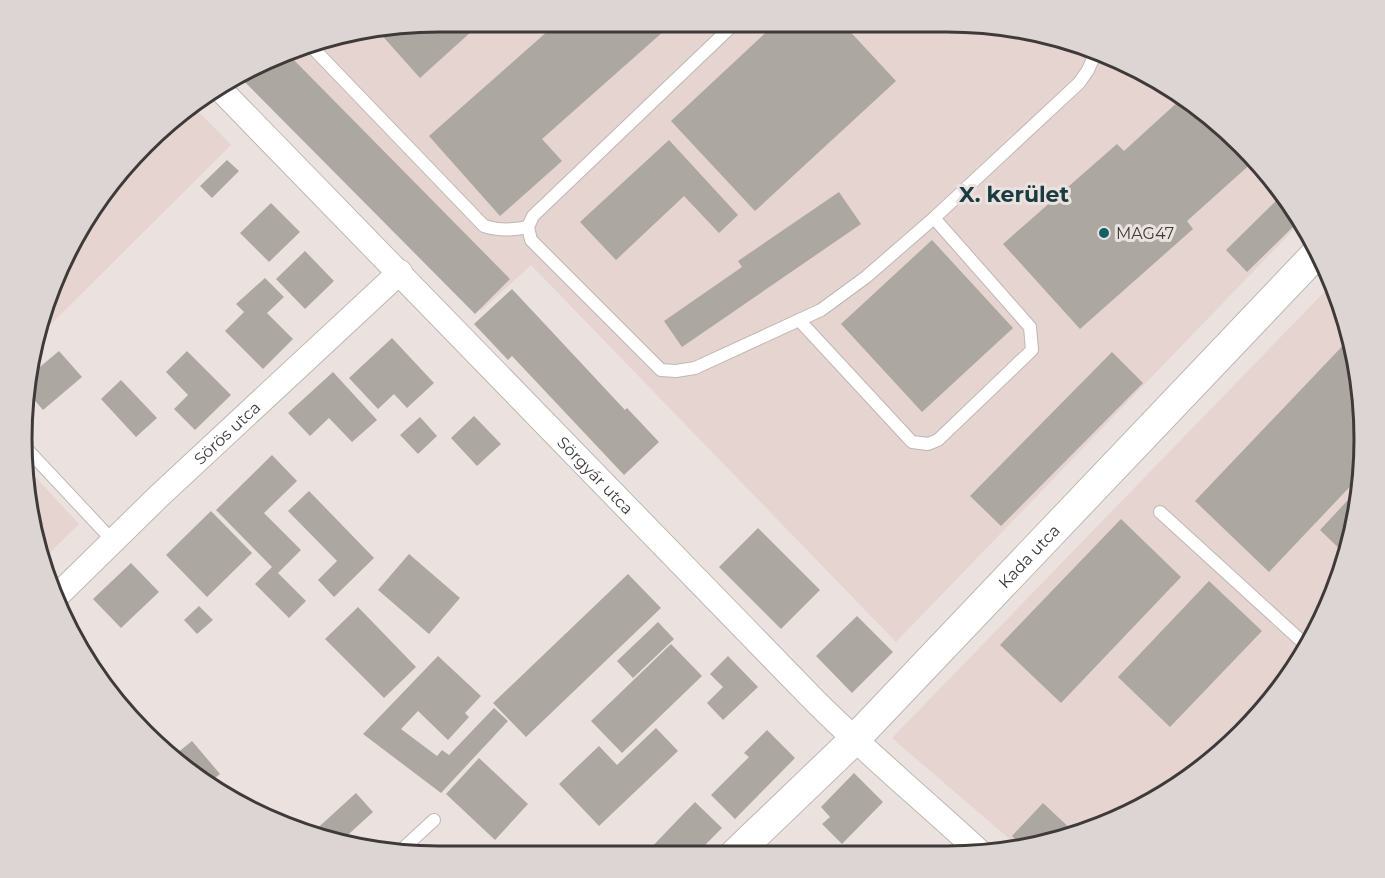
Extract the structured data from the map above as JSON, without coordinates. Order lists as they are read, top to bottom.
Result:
{
  "streets": {
    "street": ["Sörös utca", "Sörgyár utca", "Kada utca"]
  },
  "crossings": [
    ["Sörös utca", "Sörgyár utca"],
    ["Sörgyár utca", "Kada utca"]
  ],
  "districts": ["X. kerület"],
  "places": ["MAG47"]
}
